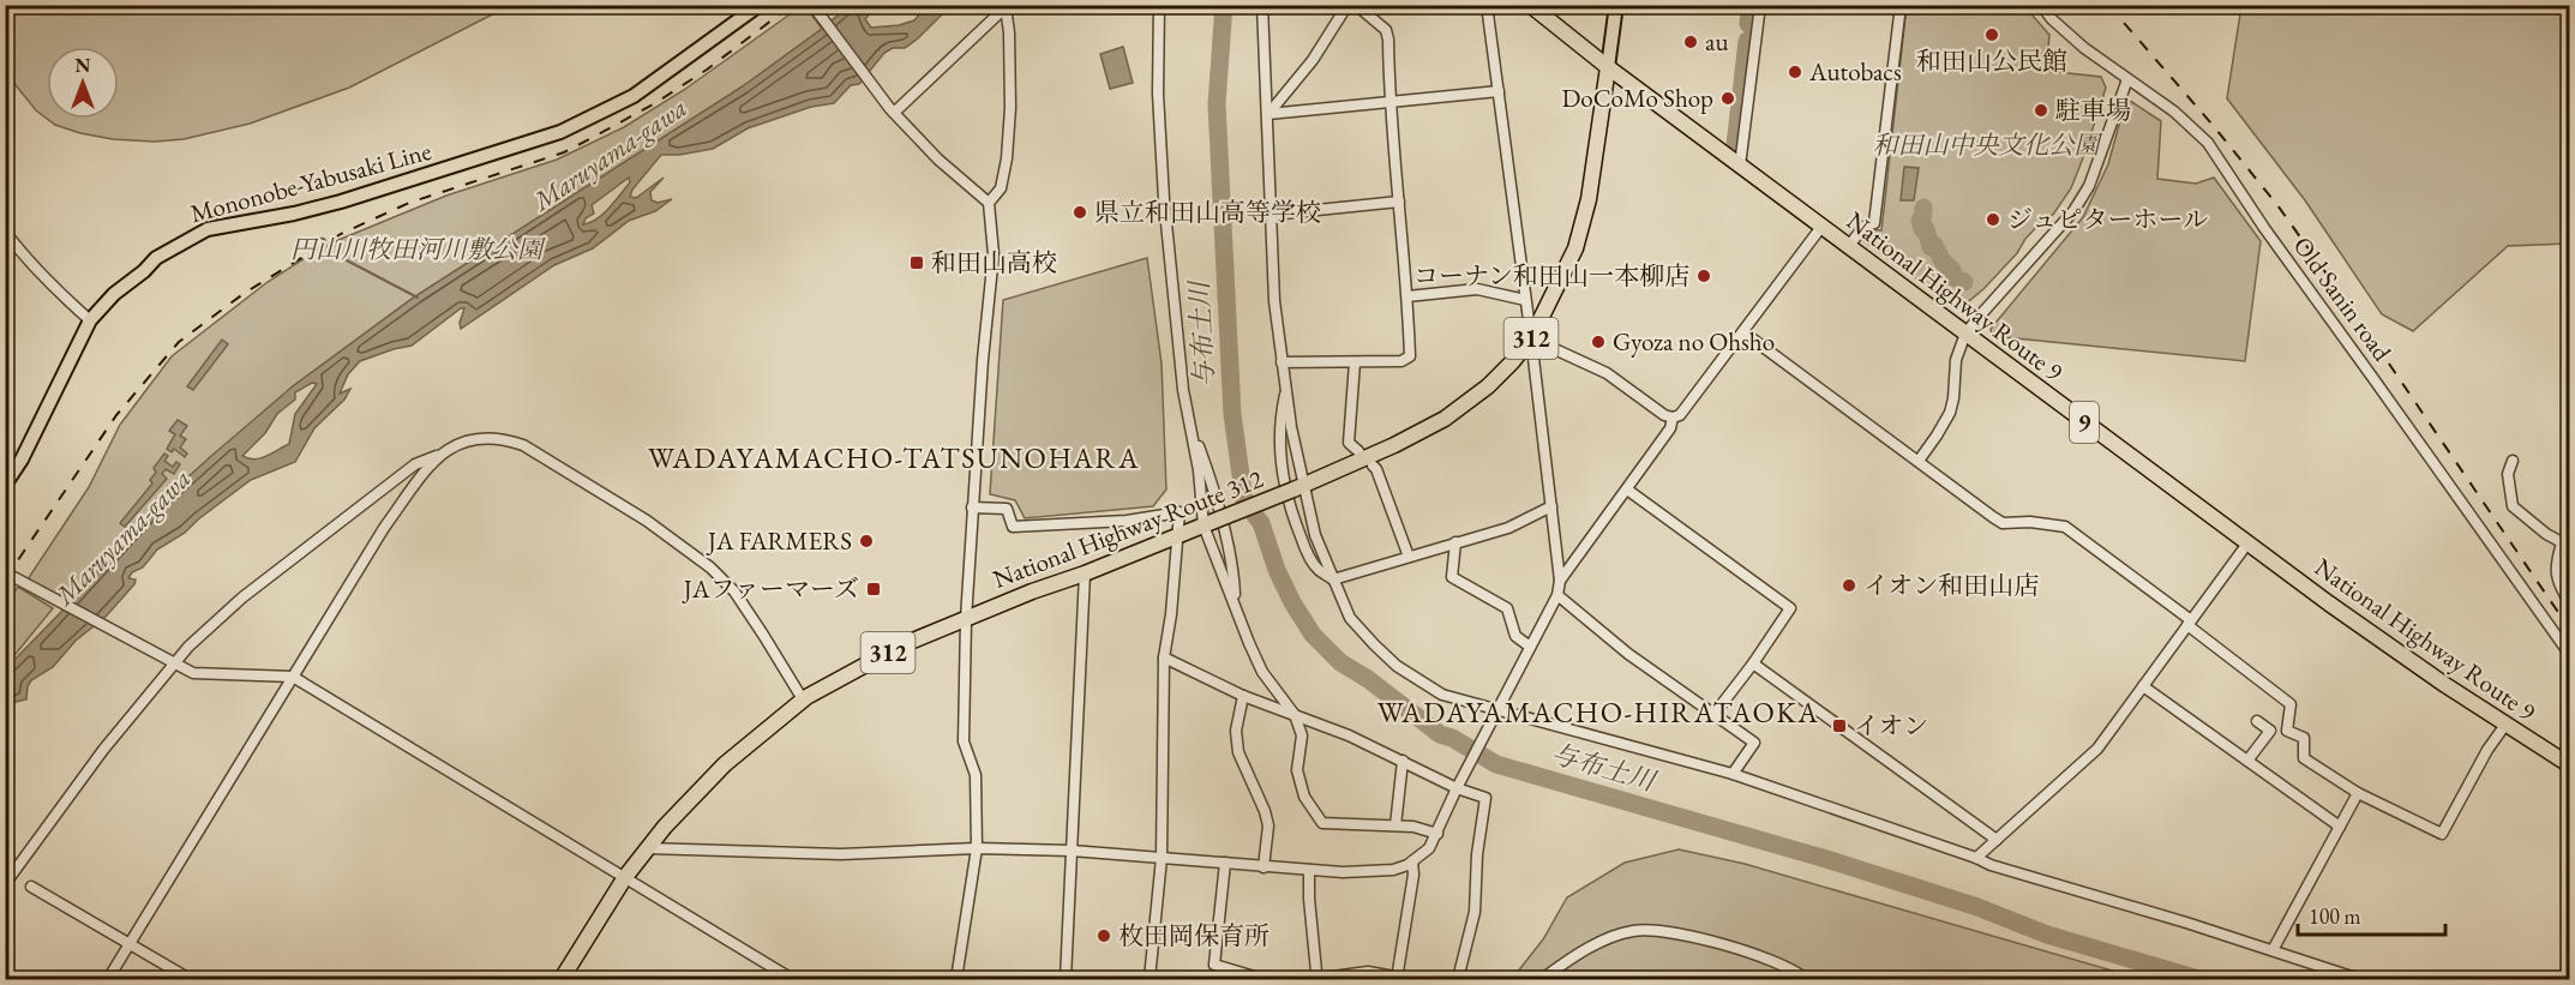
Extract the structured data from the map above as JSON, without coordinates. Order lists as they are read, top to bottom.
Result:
{
  "streets": {
    "highway": [
      "National Highway Route 9",
      "312",
      "9",
      "National Highway Route 312"
    ],
    "main road": ["Mononobe-Yabusaki Line"],
    "street": ["Old Sanin road"]
  },
  "crossings": [
    ["National Highway Route 9", "National Highway Route 312"]
  ],
  "districts": ["WADAYAMACHO-TATSUNOHARA", "WADAYAMACHO-HIRATAOKA"],
  "water": ["Maruyama-gawa", "与布土川"],
  "parks": ["和田山中央文化公園", "円山川牧田河川敷公園"],
  "places": {
    "other": [
      "和田山公民館",
      "au",
      "Autobacs",
      "DoCoMo Shop",
      "駐車場",
      "県立和田山高等学校",
      "ジュピターホール",
      "コーナン和田山一本柳店",
      "Gyoza no Ohsho",
      "JA FARMERS",
      "イオン和田山店",
      "枚田岡保育所"
    ],
    "transit": ["和田山高校", "JAファーマーズ", "イオン"]
  },
  "scale_bar": "100 m",
  "north": "top"
}
